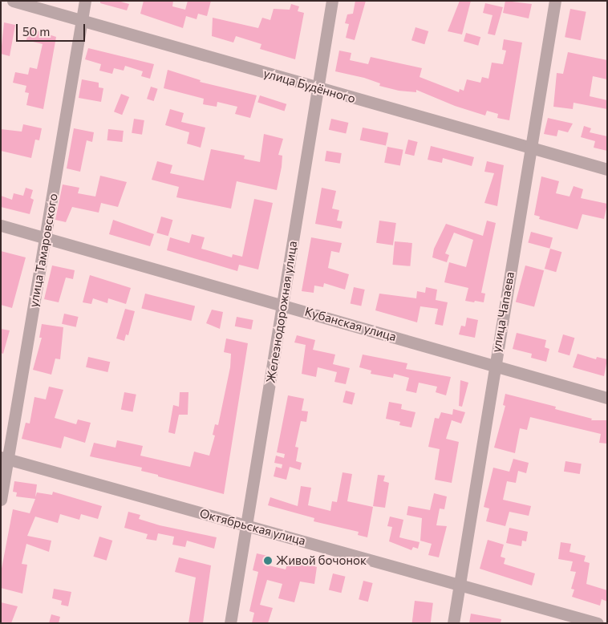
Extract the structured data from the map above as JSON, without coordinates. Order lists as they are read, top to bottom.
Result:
{
  "streets": {
    "street": [
      "улица Будённого",
      "улица Тамаровского",
      "Железнодорожная улица",
      "улица Чапаева",
      "Кубанская улица",
      "Октябрьская улица"
    ]
  },
  "crossings": [
    ["улица Будённого", "улица Тамаровского"],
    ["улица Будённого", "Железнодорожная улица"],
    ["улица Будённого", "улица Чапаева"],
    ["улица Тамаровского", "Кубанская улица"],
    ["улица Тамаровского", "Октябрьская улица"],
    ["Железнодорожная улица", "Кубанская улица"],
    ["Железнодорожная улица", "Октябрьская улица"],
    ["улица Чапаева", "Кубанская улица"],
    ["улица Чапаева", "Октябрьская улица"]
  ],
  "places": ["Живой бочонок"],
  "scale_bar": "50 m"
}
